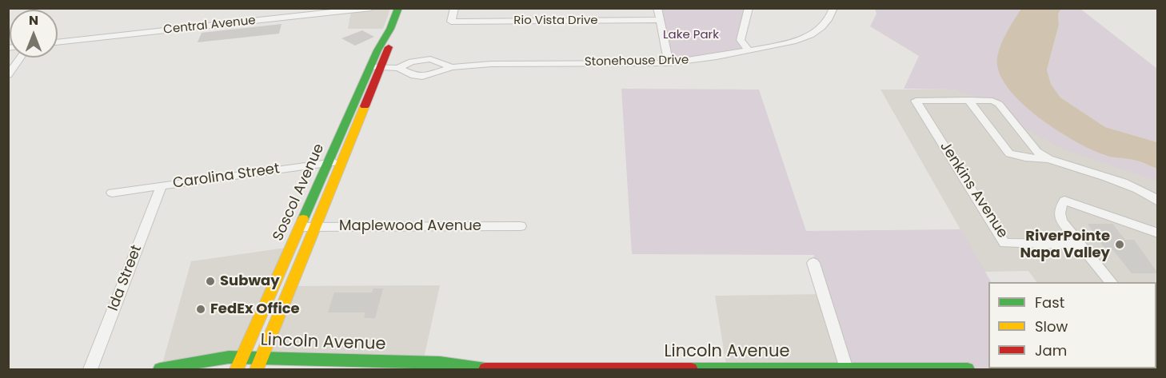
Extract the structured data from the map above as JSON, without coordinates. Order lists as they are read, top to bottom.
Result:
{
  "streets": {
    "main road": ["Soscol Avenue", "Lincoln Avenue"],
    "street": [
      "Rio Vista Drive",
      "Central Avenue",
      "Stonehouse Drive",
      "Carolina Street",
      "Jenkins Avenue",
      "Maplewood Avenue",
      "Ida Street"
    ]
  },
  "crossings": [
    ["Stonehouse Drive", "Soscol Avenue"],
    ["Carolina Street", "Soscol Avenue"],
    ["Carolina Street", "Ida Street"],
    ["Soscol Avenue", "Maplewood Avenue"],
    ["Soscol Avenue", "Lincoln Avenue"]
  ],
  "parks": ["Lake Park"],
  "places": ["RiverPointe Napa Valley", "Subway", "FedEx Office"],
  "legend": ["Fast", "Slow", "Jam"],
  "north": "top"
}
